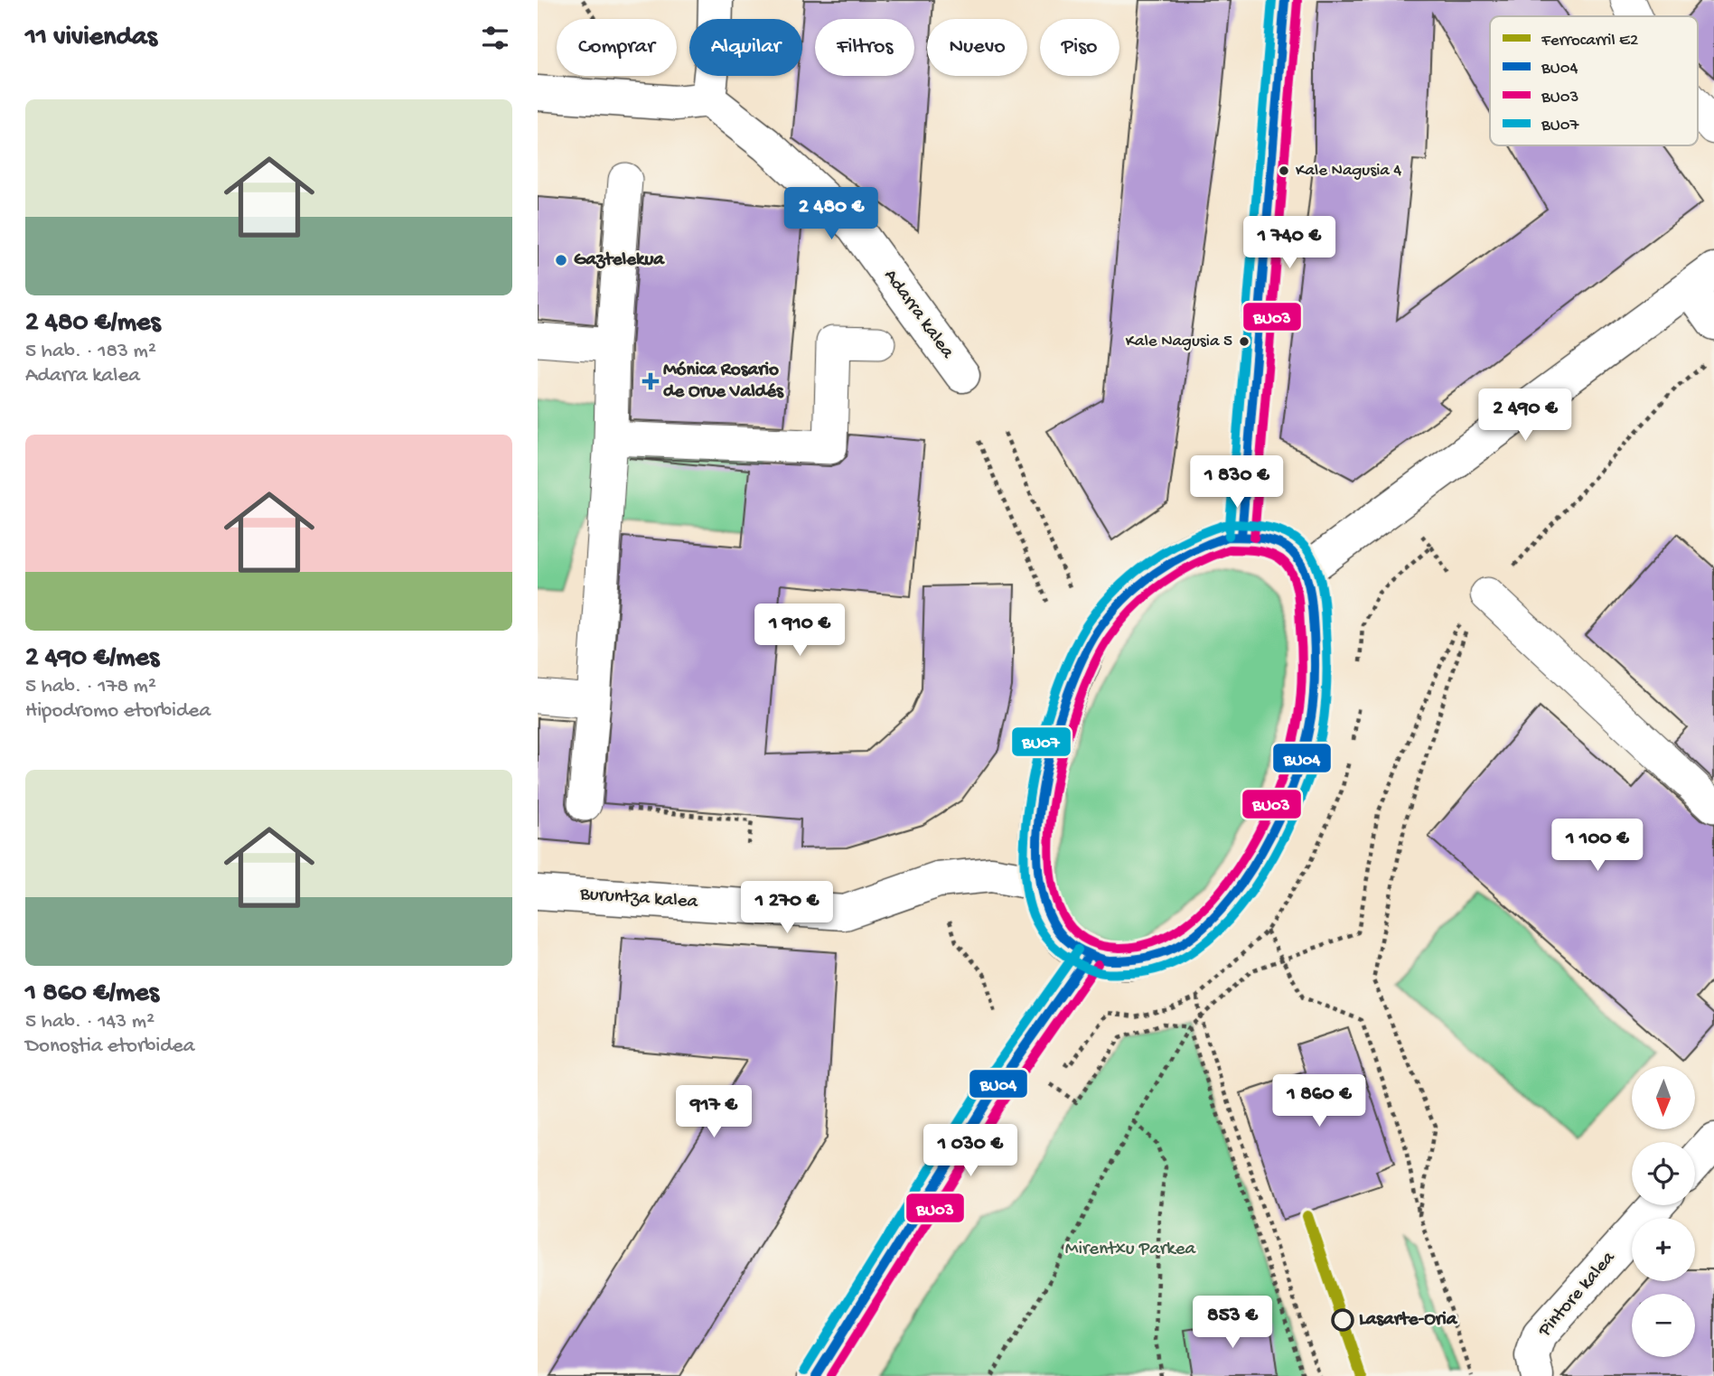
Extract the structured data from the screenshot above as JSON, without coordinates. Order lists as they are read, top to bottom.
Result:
{
  "streets": {
    "street": ["Adarra kalea", "Buruntza kalea", "Pintore kalea"]
  },
  "parks": ["Mirentxu Parkea"],
  "places": {
    "other": [
      "Kale Nagusia 4",
      "Gaztelekua",
      "Kale Nagusia 5",
      "Lasarte-Oria"
    ],
    "health": ["Mónica Rosario de Orue Valdés"]
  },
  "lines": [
    "transit line BU04",
    "transit line BU07",
    "transit line BU03",
    "rail line E2"
  ],
  "legend": [
    "Ferrocarril E2",
    "BU04",
    "BU03",
    "BU07"
  ],
  "north": "bottom",
  "page": {
    "heading": "11 viviendas",
    "chip": [
      "Comprar",
      "Alquilar",
      "Filtros",
      "Nuevo",
      "Piso"
    ],
    "list": [
      {
        "name": "2 480 €/mes",
        "note": "5 hab. · 183 m² · Adarra kalea"
      },
      {
        "name": "2 490 €/mes",
        "note": "5 hab. · 178 m² · Hipodromo etorbidea"
      },
      {
        "name": "1 860 €/mes",
        "note": "5 hab. · 143 m² · Donostia etorbidea"
      }
    ],
    "price": [
      "2 480 €",
      "1 740 €",
      "2 490 €",
      "1 830 €",
      "1 910 €",
      "1 100 €",
      "1 270 €",
      "1 860 €",
      "917 €",
      "1 030 €",
      "853 €"
    ],
    "map_buttons": ["+", "−"]
  }
}
